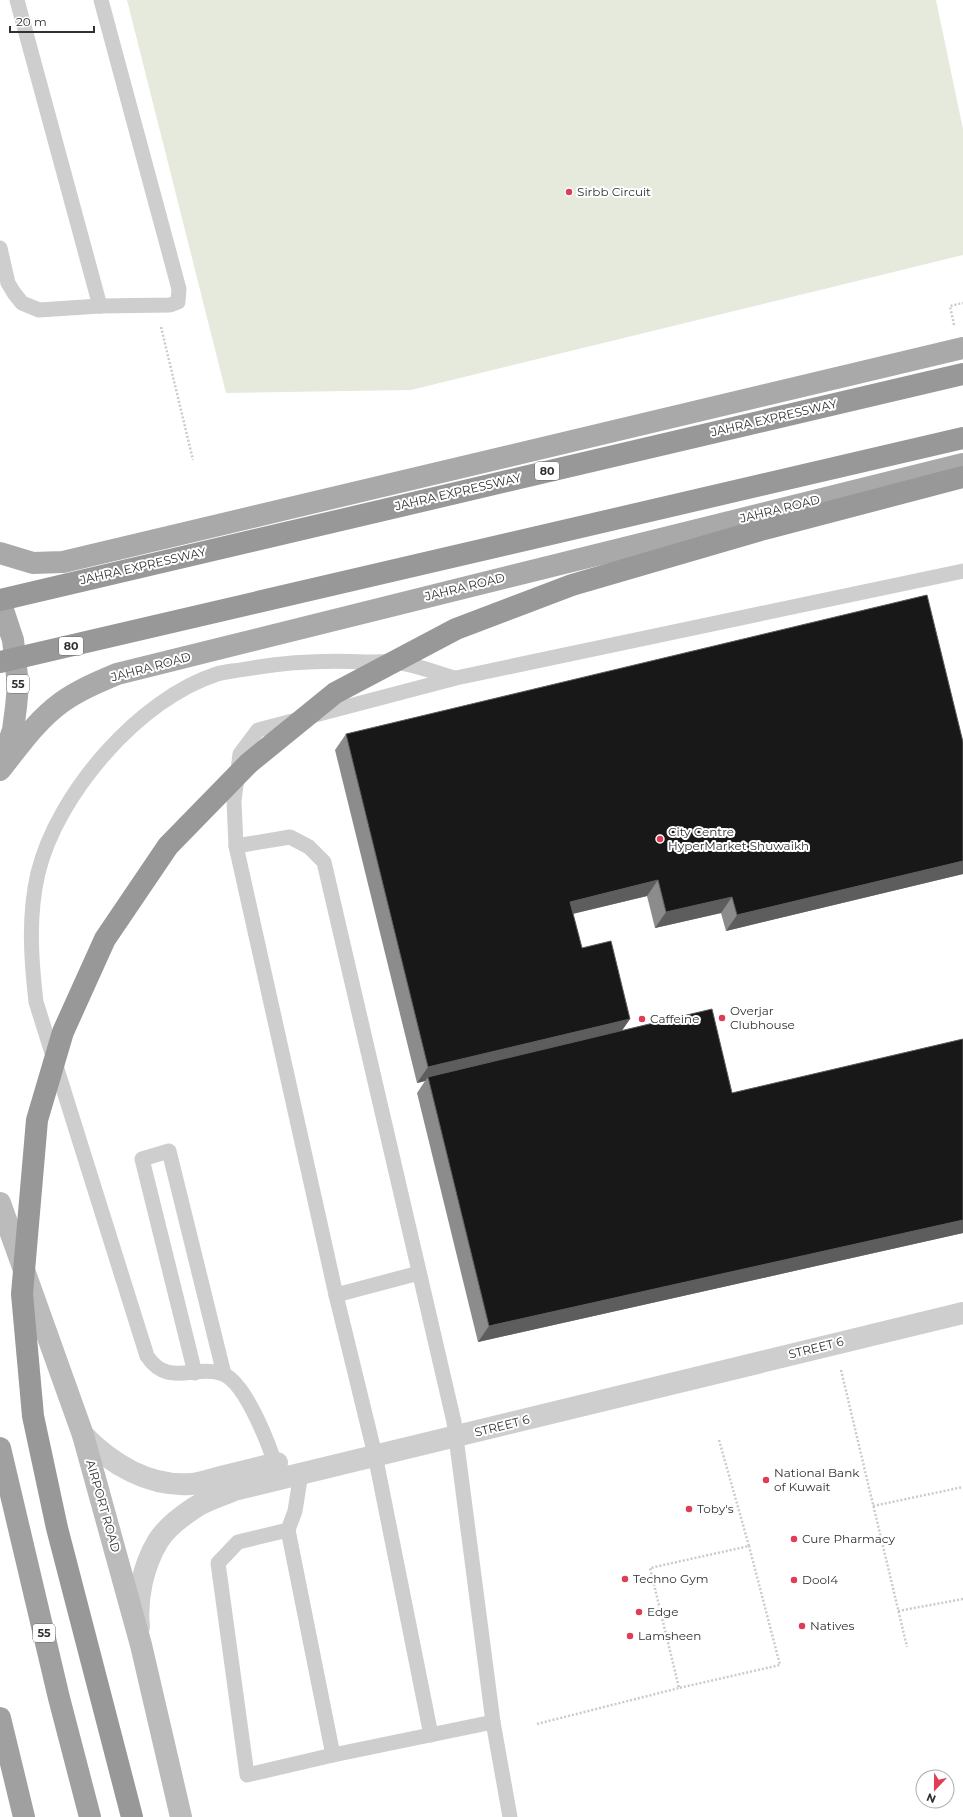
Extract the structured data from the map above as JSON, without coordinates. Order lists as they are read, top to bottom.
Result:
{
  "streets": {
    "highway": ["JAHRA EXPRESSWAY", "80", "55"],
    "main road": ["JAHRA ROAD", "AIRPORT ROAD"],
    "street": ["STREET 6"]
  },
  "crossings": [
    ["JAHRA EXPRESSWAY", "55"],
    ["STREET 6", "AIRPORT ROAD"]
  ],
  "places": [
    "Sirbb Circuit",
    "City Centre HyperMarket Shuwaikh",
    "Overjar Clubhouse",
    "Caffeine",
    "National Bank of Kuwait",
    "Toby's",
    "Cure Pharmacy",
    "Techno Gym",
    "Dool4",
    "Edge",
    "Natives",
    "Lamsheen"
  ],
  "scale_bar": "20 m",
  "north": "bottom"
}
